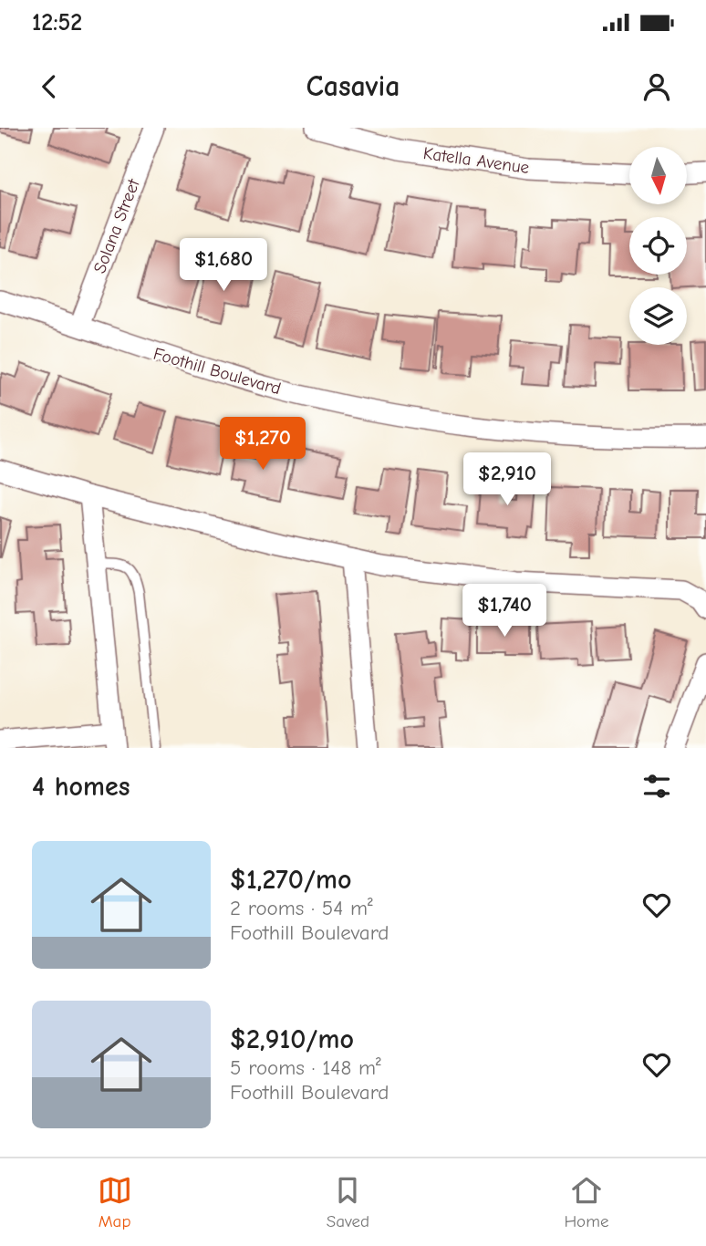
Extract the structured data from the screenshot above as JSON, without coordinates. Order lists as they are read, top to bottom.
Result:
{
  "streets": {
    "street": ["Katella Avenue", "Solana Street", "Foothill Boulevard"]
  },
  "crossings": [
    ["Solana Street", "Foothill Boulevard"]
  ],
  "north": "bottom",
  "page": {
    "status": "12:52",
    "header": "Casavia",
    "price": [
      "$1,680",
      "$1,270",
      "$2,910",
      "$1,740"
    ],
    "heading": "4 homes",
    "list": [
      {
        "name": "$1,270/mo",
        "note": "2 rooms · 54 m² · Foothill Boulevard"
      },
      {
        "name": "$2,910/mo",
        "note": "5 rooms · 148 m² · Foothill Boulevard"
      }
    ],
    "tabs": ["Map", "Saved", "Home"]
  }
}
